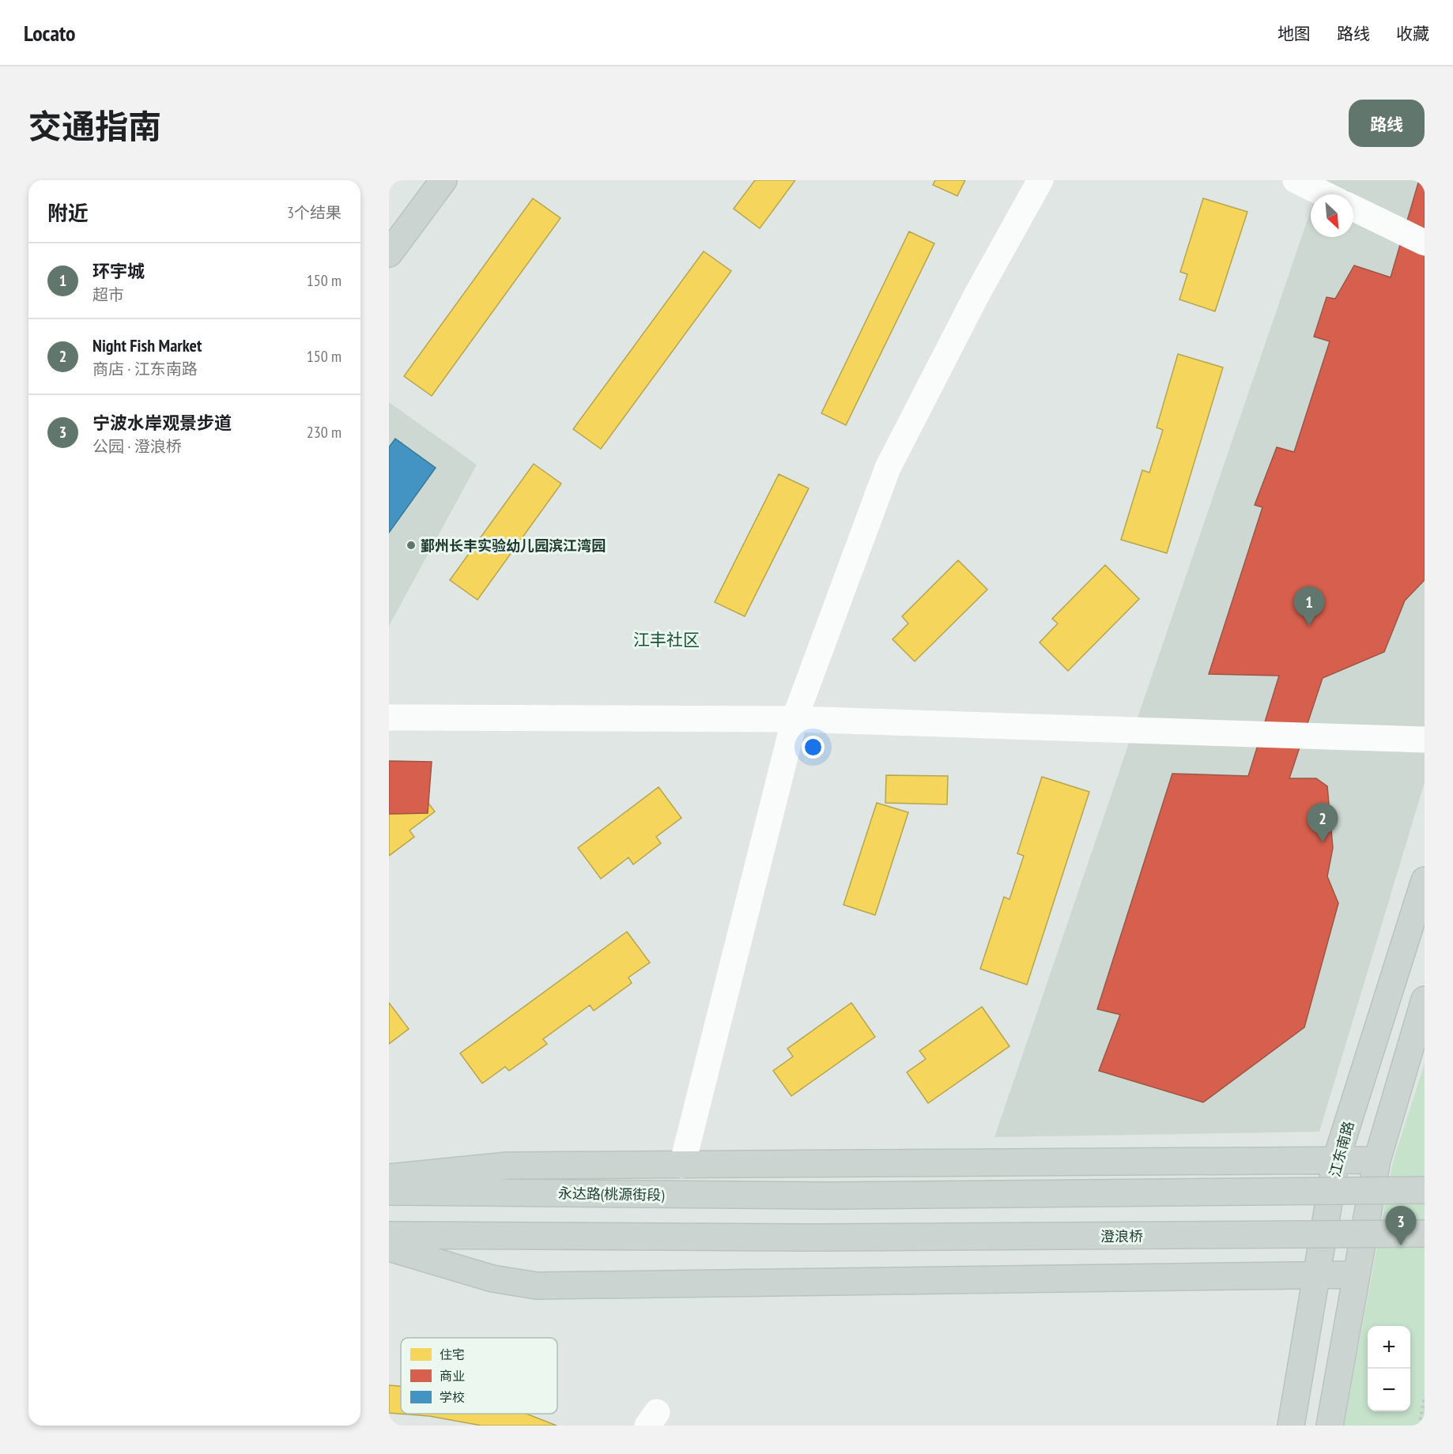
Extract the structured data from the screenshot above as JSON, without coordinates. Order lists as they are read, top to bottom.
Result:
{
  "streets": {
    "main road": ["江东南路", "永达路(桃源街段)", "澄浪桥"]
  },
  "districts": ["江丰社区"],
  "places": ["鄞州长丰实验幼儿园滨江湾园"],
  "legend": ["住宅", "商业", "学校"],
  "north": "bottom right",
  "page": {
    "header": "Locato",
    "nav": ["地图", "路线", "收藏"],
    "title": "交通指南",
    "buttons": "路线",
    "heading": ["附近", "3个结果"],
    "list": [
      {
        "mark": "1",
        "name": "环宇城",
        "note": "超市",
        "value": "150 m"
      },
      {
        "mark": "2",
        "name": "Night Fish Market",
        "note": "商店 · 江东南路",
        "value": "150 m"
      },
      {
        "mark": "3",
        "name": "宁波水岸观景步道",
        "note": "公园 · 澄浪桥",
        "value": "230 m"
      }
    ],
    "pins": ["1", "2", "3"],
    "map_buttons": ["+", "−"]
  }
}
